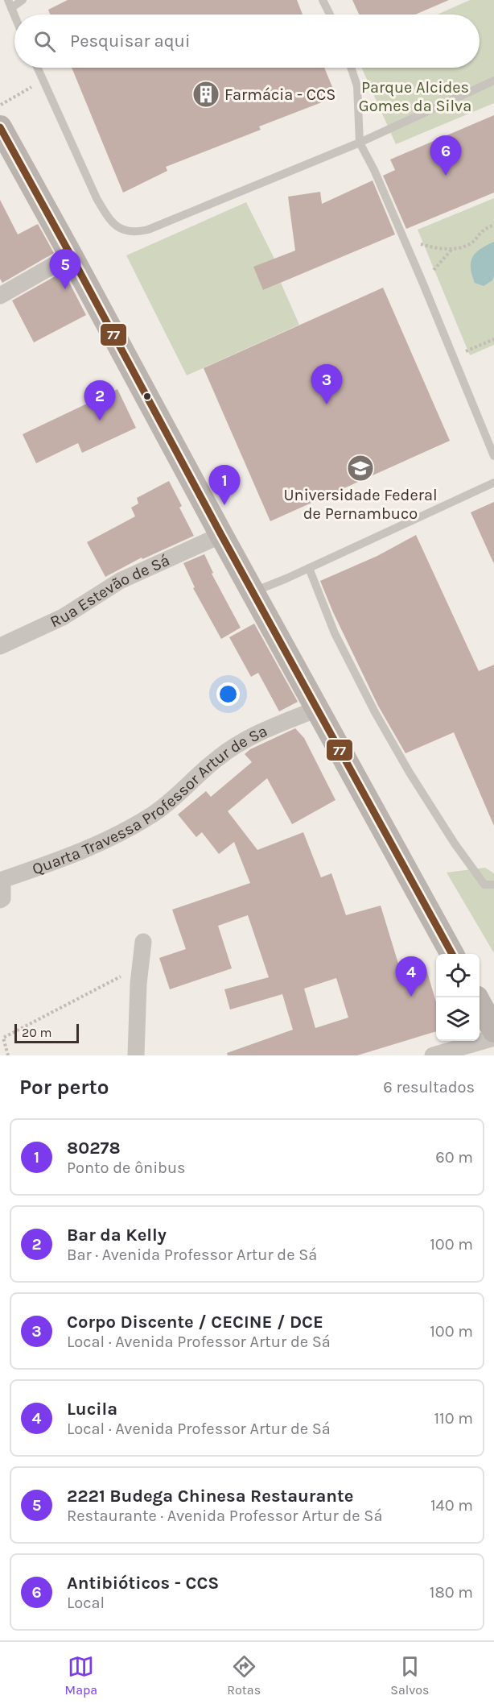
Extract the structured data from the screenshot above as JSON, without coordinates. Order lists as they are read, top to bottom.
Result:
{
  "streets": {
    "street": ["Rua Estevão de Sá", "Quarta Travessa Professor Artur de Sa"]
  },
  "parks": ["Parque Alcides Gomes da Silva"],
  "places": {
    "building": ["Farmácia - CCS"],
    "school or university": ["Universidade Federal de Pernambuco"]
  },
  "lines": ["transit line 77"],
  "scale_bar": "20 m",
  "page": {
    "search": "Pesquisar aqui",
    "pins": [
      "6",
      "5",
      "3",
      "2",
      "1",
      "4"
    ],
    "scale": "20 m",
    "heading": ["Por perto", "6 resultados"],
    "list": [
      {
        "mark": "1",
        "name": "80278",
        "note": "Ponto de ônibus",
        "value": "60 m"
      },
      {
        "mark": "2",
        "name": "Bar da Kelly",
        "note": "Bar · Avenida Professor Artur de Sá",
        "value": "100 m"
      },
      {
        "mark": "3",
        "name": "Corpo Discente / CECINE / DCE",
        "note": "Local · Avenida Professor Artur de Sá",
        "value": "100 m"
      },
      {
        "mark": "4",
        "name": "Lucila",
        "note": "Local · Avenida Professor Artur de Sá",
        "value": "110 m"
      },
      {
        "mark": "5",
        "name": "2221 Budega Chinesa Restaurante",
        "note": "Restaurante · Avenida Professor Artur de Sá",
        "value": "140 m"
      },
      {
        "mark": "6",
        "name": "Antibióticos - CCS",
        "note": "Local",
        "value": "180 m"
      }
    ],
    "nav": ["Mapa", "Rotas", "Salvos"]
  }
}
